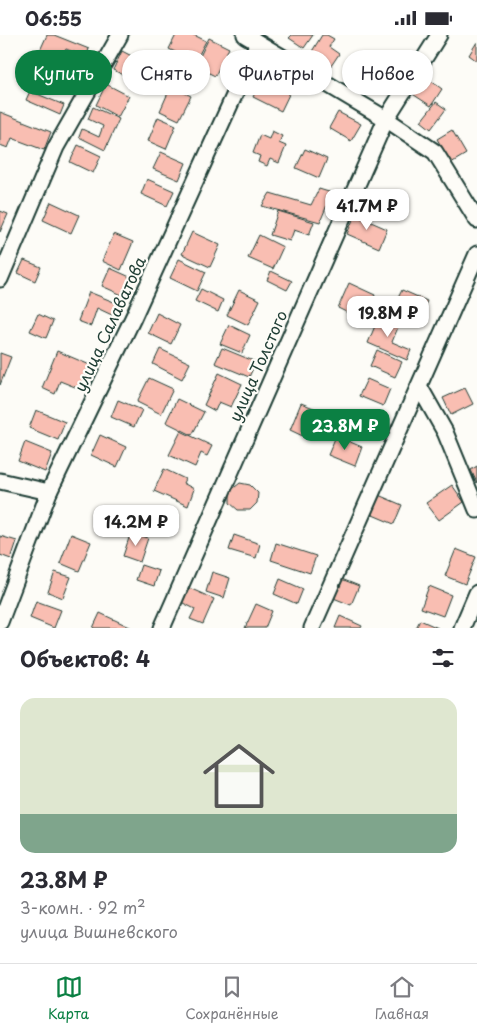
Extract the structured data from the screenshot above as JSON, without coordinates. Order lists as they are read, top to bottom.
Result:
{
  "streets": {
    "street": ["улица Салаватова", "улица Толстого"]
  },
  "page": {
    "status": "06:55",
    "chip": [
      "Купить",
      "Снять",
      "Фильтры",
      "Новое"
    ],
    "price": [
      "41.7M ₽",
      "19.8M ₽",
      "23.8M ₽",
      "14.2M ₽"
    ],
    "heading": "Объектов: 4",
    "list": [
      {
        "name": "23.8M ₽",
        "note": "3-комн. · 92 m² · улица Вишневского"
      }
    ],
    "tabs": ["Карта", "Сохранённые", "Главная"]
  }
}
